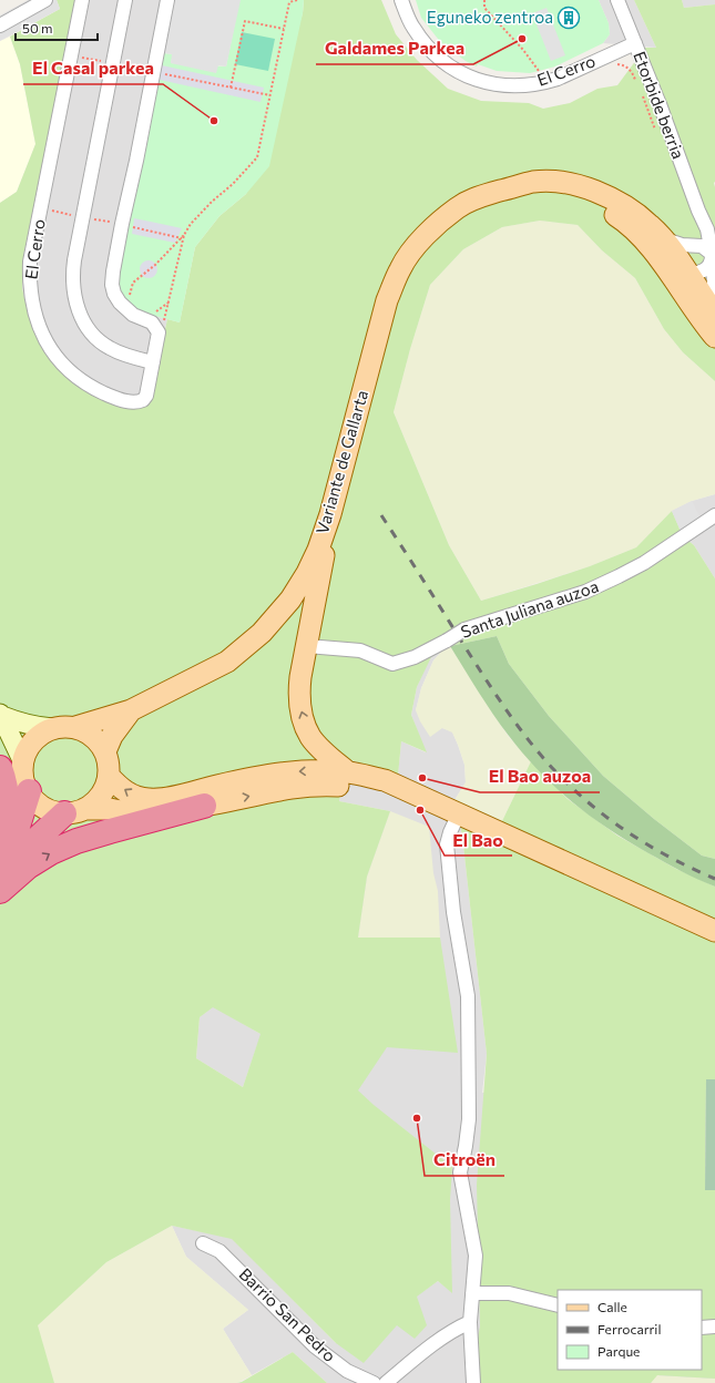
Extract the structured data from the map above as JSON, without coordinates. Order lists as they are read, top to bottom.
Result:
{
  "streets": {
    "main road": ["Variante de Gallarta"],
    "street": [
      "El Cerro",
      "Etorbide berria",
      "Santa Juliana auzoa",
      "Barrio San Pedro"
    ]
  },
  "crossings": [
    ["El Cerro", "Etorbide berria"],
    ["Etorbide berria", "Variante de Gallarta"]
  ],
  "places": {
    "building": ["Eguneko zentroa"],
    "other": [
      "Galdames Parkea",
      "El Casal parkea",
      "El Bao auzoa",
      "El Bao",
      "Citroën"
    ]
  },
  "legend": ["Calle", "Ferrocarril", "Parque"],
  "scale_bar": "50 m"
}
